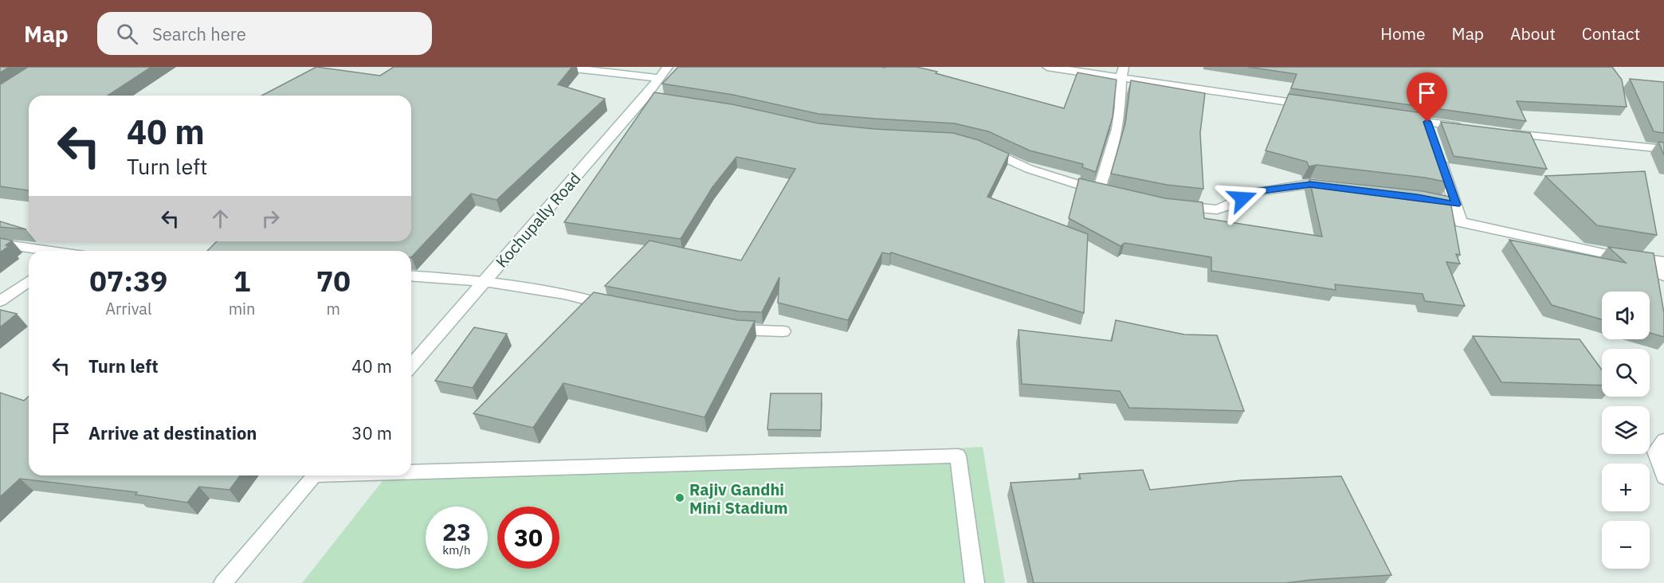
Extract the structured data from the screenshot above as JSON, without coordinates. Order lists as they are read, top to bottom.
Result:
{
  "streets": {
    "street": ["Kochupally Road"]
  },
  "places": ["Rajiv Gandhi Mini Stadium"],
  "page": {
    "header": "Map",
    "search": "Search here",
    "nav": [
      "Home",
      "Map",
      "About",
      "Contact"
    ],
    "turn": ["40 m", "Turn left"],
    "eta": [
      "07:39",
      "Arrival",
      "1",
      "min",
      "70",
      "m"
    ],
    "map_buttons": ["+", "−"],
    "list": [
      {
        "name": "Turn left",
        "value": "40 m"
      },
      {
        "name": "Arrive at destination",
        "value": "30 m"
      }
    ],
    "speed": "23 km/h",
    "limit": "30"
  }
}
